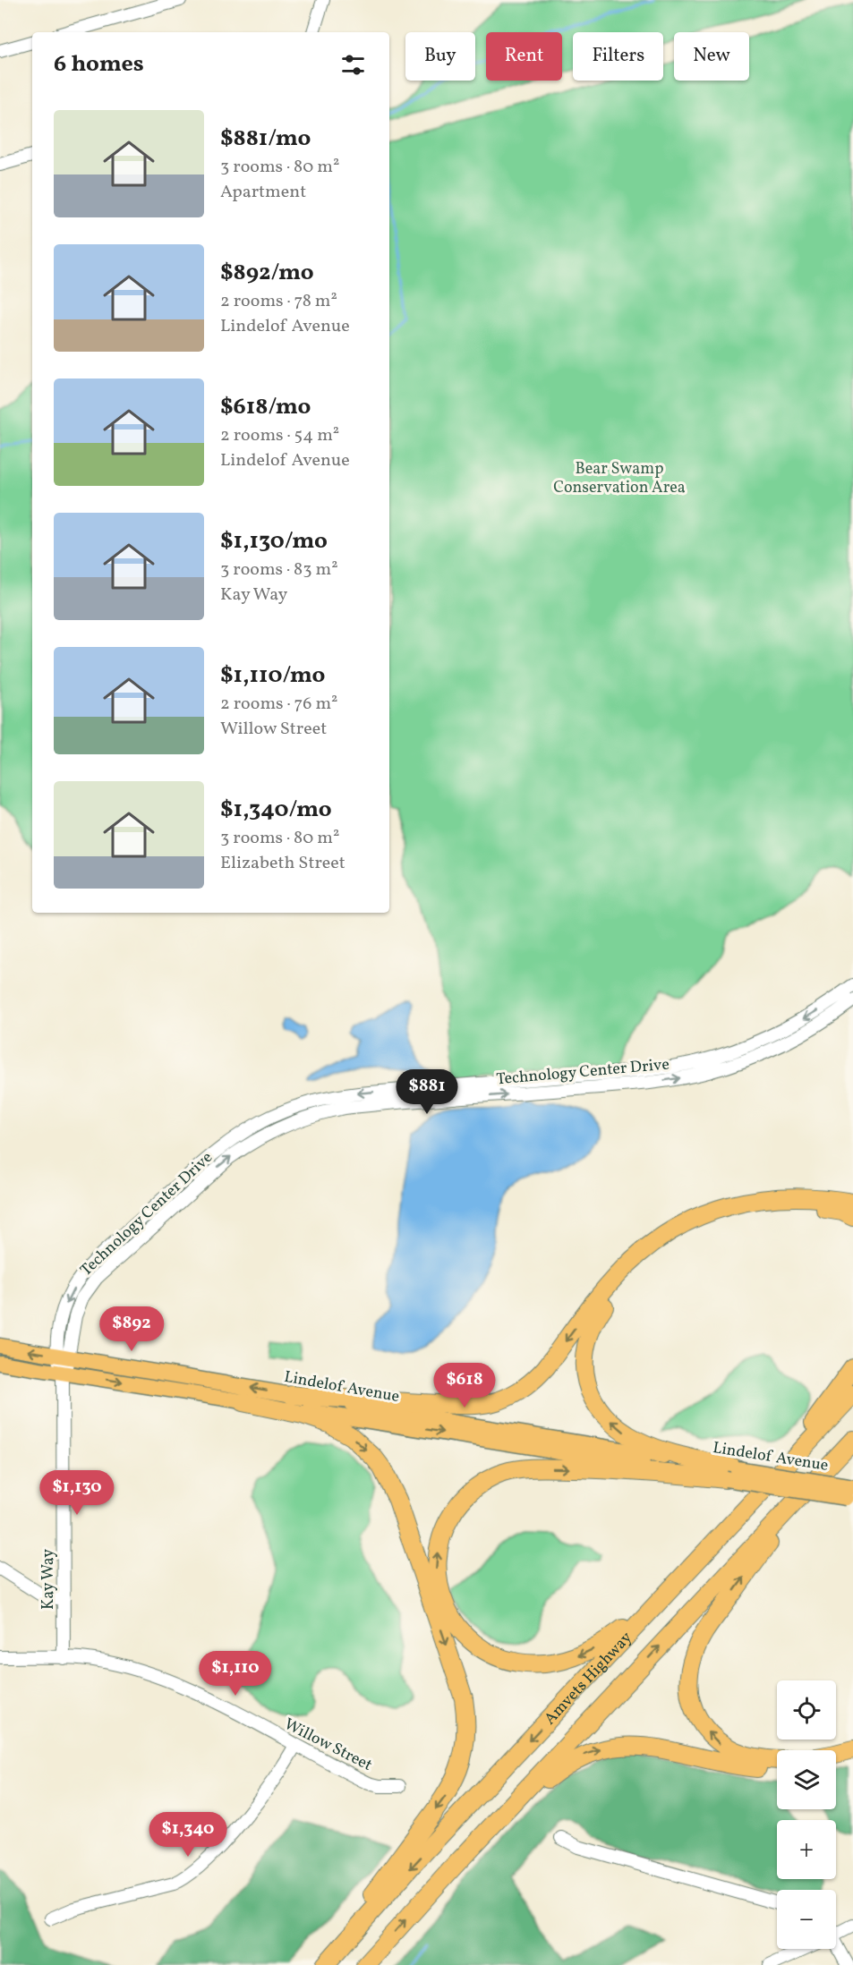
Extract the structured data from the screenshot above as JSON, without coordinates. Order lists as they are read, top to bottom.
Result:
{
  "streets": {
    "highway": ["Amvets Highway"],
    "main road": ["Lindelof Avenue"],
    "street": ["Technology Center Drive", "Kay Way", "Willow Street"]
  },
  "crossings": [
    ["Technology Center Drive", "Lindelof Avenue"],
    ["Technology Center Drive", "Kay Way"],
    ["Lindelof Avenue", "Kay Way"],
    ["Kay Way", "Willow Street"]
  ],
  "parks": ["Bear Swamp Conservation Area"],
  "page": {
    "chip": [
      "Buy",
      "Rent",
      "Filters",
      "New"
    ],
    "heading": "6 homes",
    "list": [
      {
        "name": "$881/mo",
        "note": "3 rooms · 80 m² · Apartment"
      },
      {
        "name": "$892/mo",
        "note": "2 rooms · 78 m² · Lindelof Avenue"
      },
      {
        "name": "$618/mo",
        "note": "2 rooms · 54 m² · Lindelof Avenue"
      },
      {
        "name": "$1,130/mo",
        "note": "3 rooms · 83 m² · Kay Way"
      },
      {
        "name": "$1,110/mo",
        "note": "2 rooms · 76 m² · Willow Street"
      },
      {
        "name": "$1,340/mo",
        "note": "3 rooms · 80 m² · Elizabeth Street"
      }
    ],
    "price": [
      "$881",
      "$892",
      "$618",
      "$1,130",
      "$1,110",
      "$1,340"
    ],
    "map_buttons": ["+", "−"]
  }
}
